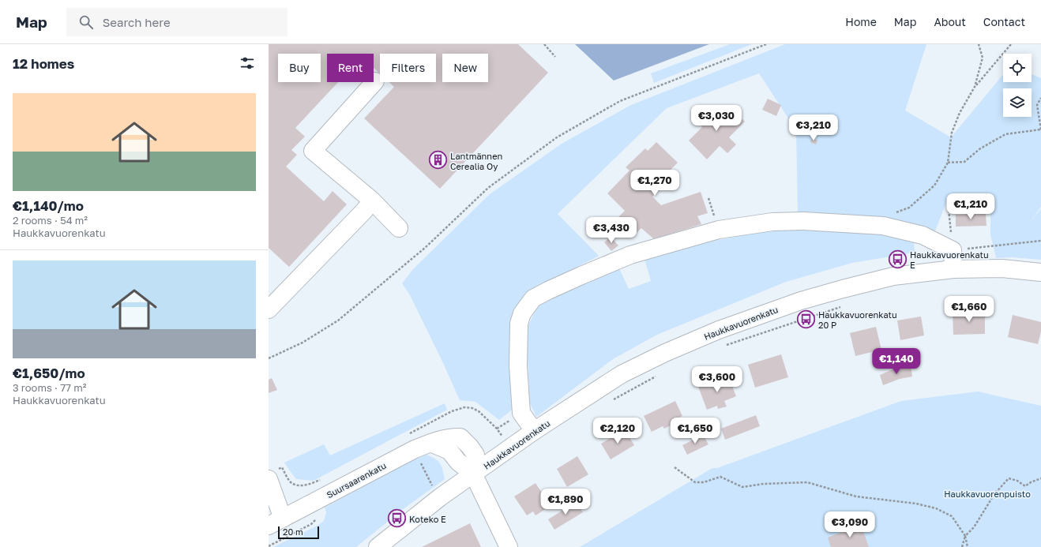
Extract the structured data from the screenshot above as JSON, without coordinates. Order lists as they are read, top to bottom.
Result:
{
  "streets": {
    "main road": ["Haukkavuorenkatu", "Suursaarenkatu"]
  },
  "crossings": [
    ["Haukkavuorenkatu", "Suursaarenkatu"]
  ],
  "parks": ["Haukkavuorenpuisto"],
  "places": {
    "building": ["Lantmännen Cerealia Oy"],
    "bus stop": ["Haukkavuorenkatu E", "Haukkavuorenkatu 20 P", "Koteko E"]
  },
  "scale_bar": "20 m",
  "page": {
    "header": "Map",
    "search": "Search here",
    "nav": [
      "Home",
      "Map",
      "About",
      "Contact"
    ],
    "heading": "12 homes",
    "chip": [
      "Buy",
      "Rent",
      "Filters",
      "New"
    ],
    "list": [
      {
        "name": "€1,140/mo",
        "note": "2 rooms · 54 m² · Haukkavuorenkatu"
      },
      {
        "name": "€1,650/mo",
        "note": "3 rooms · 77 m² · Haukkavuorenkatu"
      }
    ],
    "price": [
      "€3,030",
      "€3,210",
      "€1,270",
      "€1,210",
      "€3,430",
      "€1,660",
      "€1,140",
      "€3,600",
      "€2,120",
      "€1,650",
      "€1,890",
      "€3,090"
    ],
    "scale": "20 m"
  }
}
